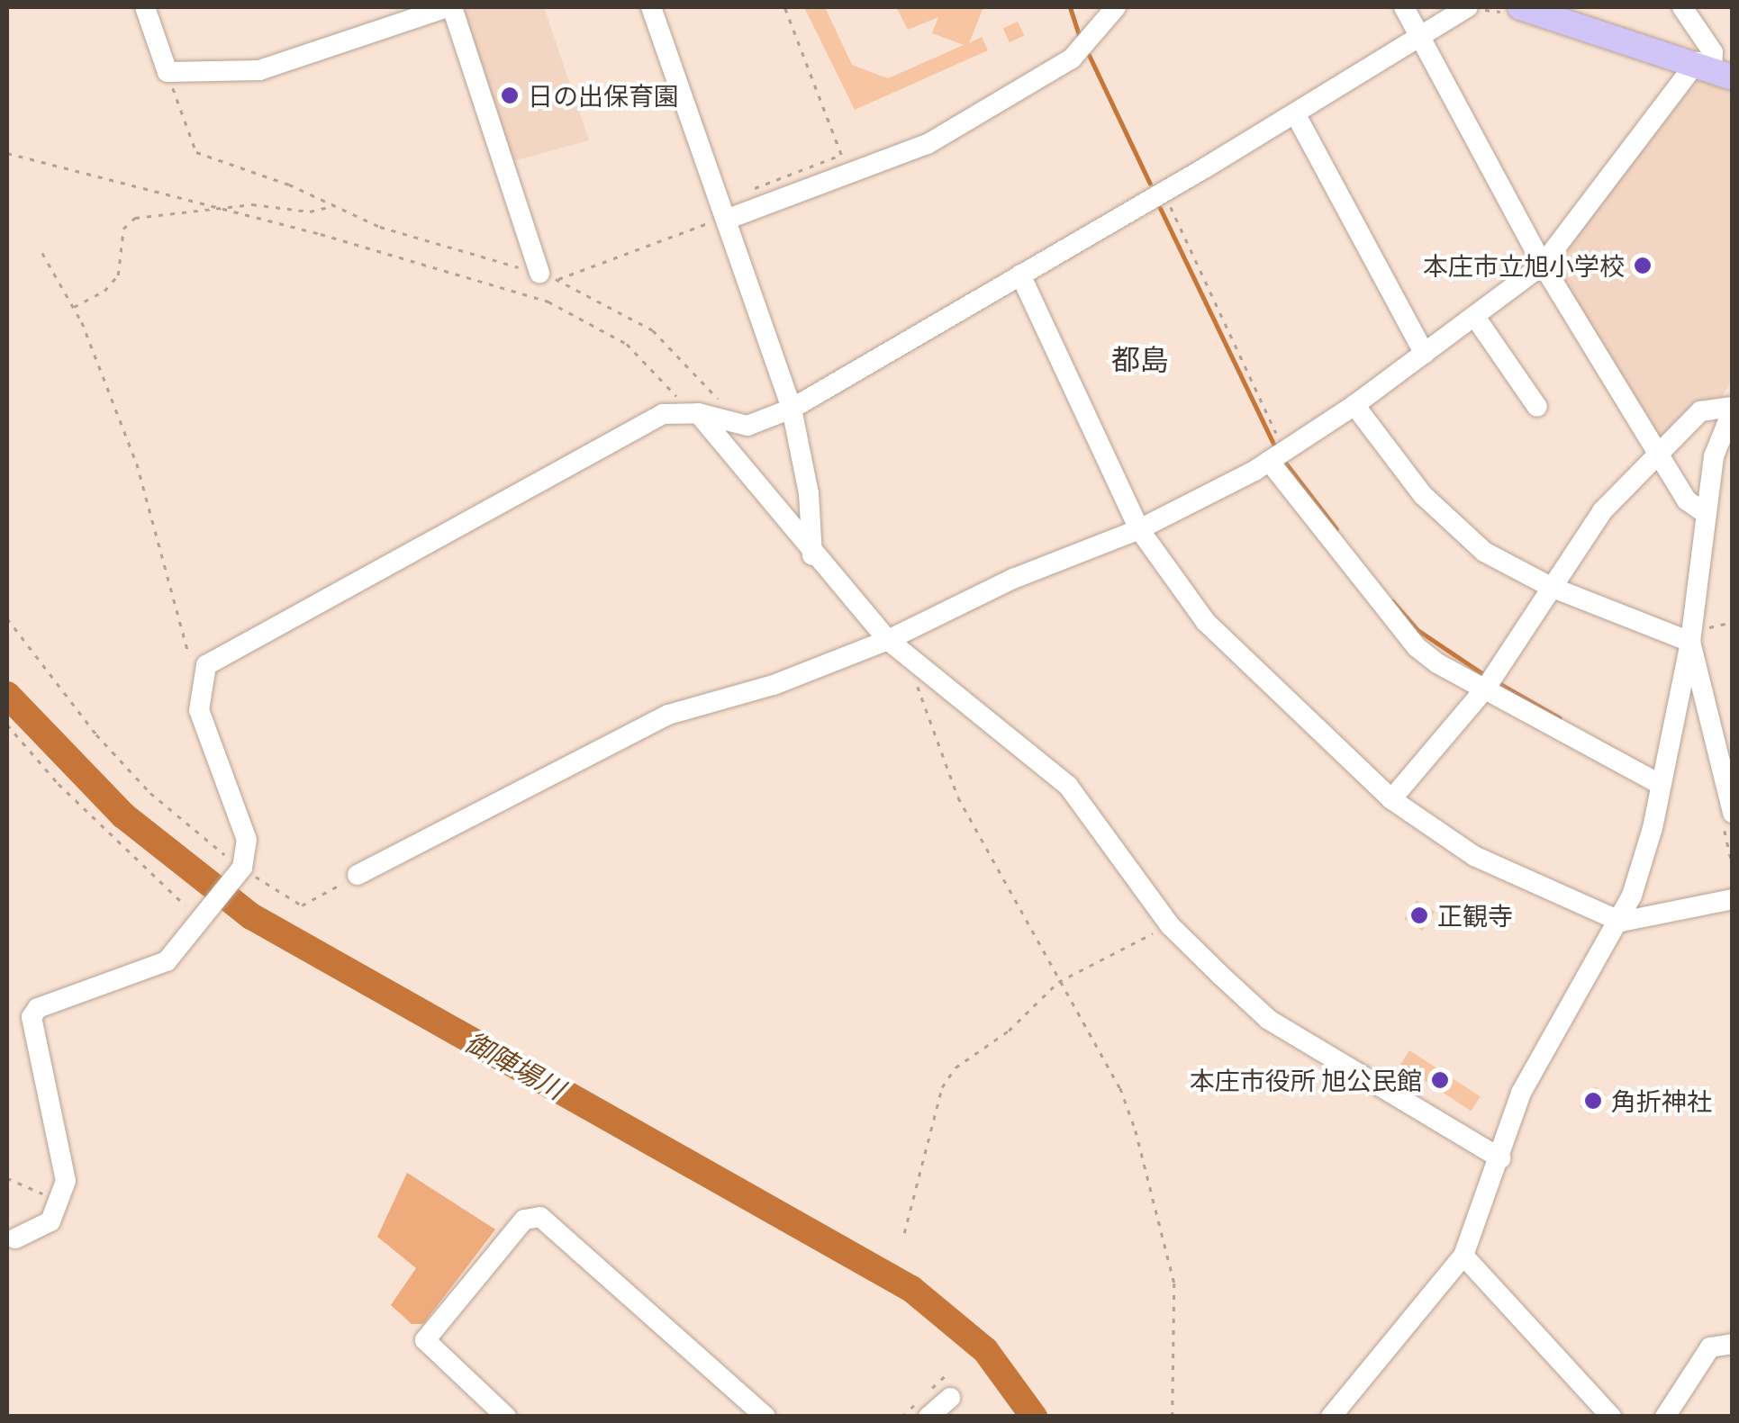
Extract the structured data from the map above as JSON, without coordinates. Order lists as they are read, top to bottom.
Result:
{
  "districts": ["都島"],
  "water": ["御陣場川"],
  "places": [
    "日の出保育園",
    "本庄市立旭小学校",
    "正観寺",
    "本庄市役所 旭公民館",
    "角折神社"
  ]
}
